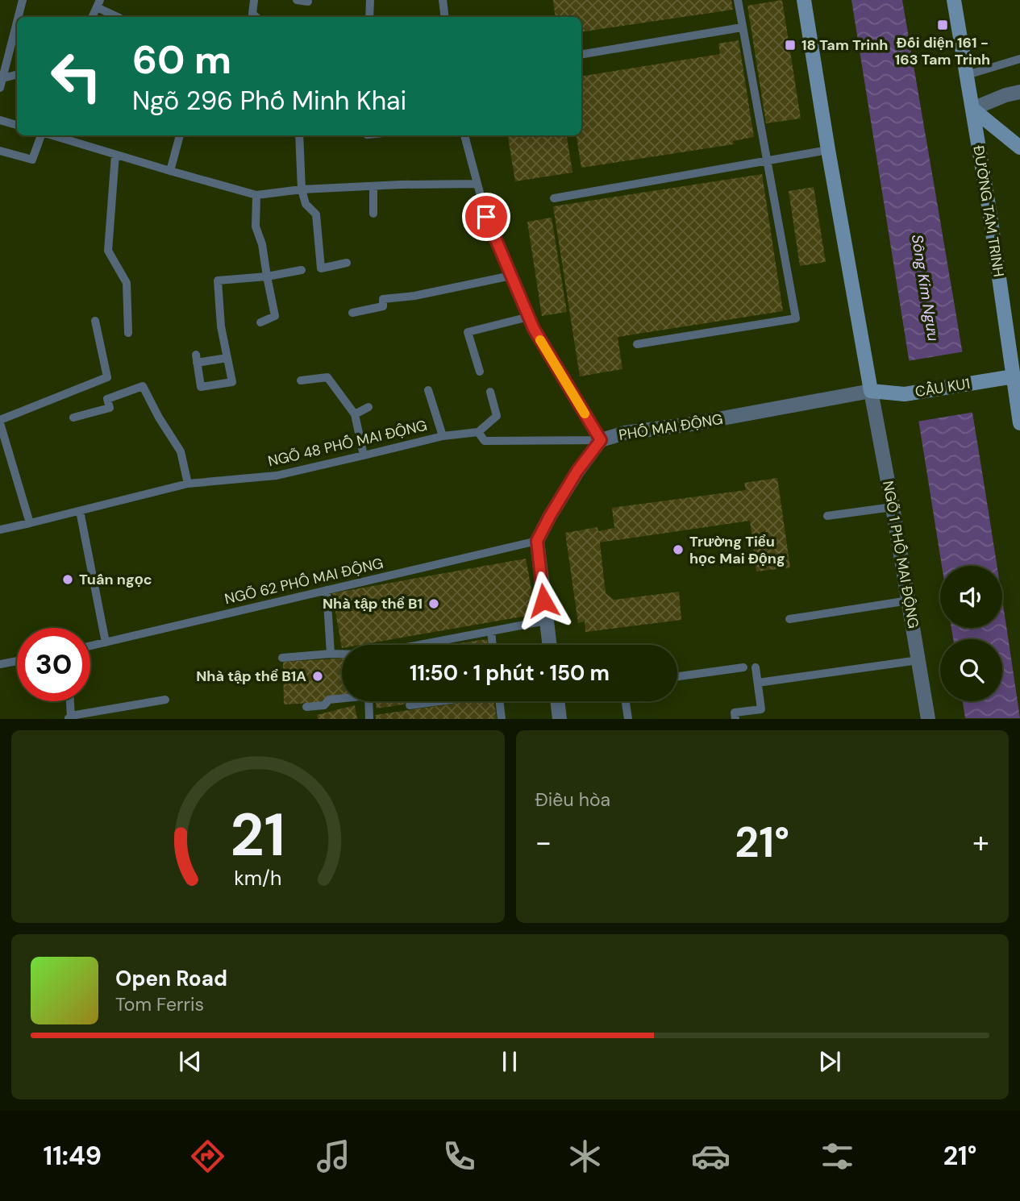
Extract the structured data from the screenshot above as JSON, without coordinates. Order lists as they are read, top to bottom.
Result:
{
  "streets": {
    "main road": ["ĐƯỜNG TAM TRINH", "CẦU KU1"],
    "street": ["PHỐ MAI ĐỘNG", "NGÕ 1 PHỐ MAI ĐỘNG"],
    "lane": ["NGÕ 48 PHỐ MAI ĐỘNG", "NGÕ 62 PHỐ MAI ĐỘNG"]
  },
  "crossings": [
    ["ĐƯỜNG TAM TRINH", "CẦU KU1"],
    ["CẦU KU1", "PHỐ MAI ĐỘNG"],
    ["CẦU KU1", "NGÕ 1 PHỐ MAI ĐỘNG"],
    ["PHỐ MAI ĐỘNG", "NGÕ 48 PHỐ MAI ĐỘNG"],
    ["PHỐ MAI ĐỘNG", "NGÕ 1 PHỐ MAI ĐỘNG"],
    ["PHỐ MAI ĐỘNG", "NGÕ 62 PHỐ MAI ĐỘNG"]
  ],
  "water": ["Sông Kim Ngưu"],
  "places": {
    "transit": ["Đối diện 161 - 163 Tam Trinh", "18 Tam Trinh"],
    "other": [
      "Trường Tiểu học Mai Động",
      "Tuấn ngọc",
      "Nhà tập thể B1",
      "Nhà tập thể B1A"
    ]
  },
  "page": {
    "turn": ["60 m", "Ngõ 296 Phố Minh Khai"],
    "limit": "30",
    "trip": "11:50 · 1 phút · 150 m",
    "tile": "Điều hòa",
    "heat": ["−", "21°", "+"],
    "song": ["Open Road", "Tom Ferris"],
    "tabs": ["11:49", "21°"],
    "gauge": ["21", "km/h"]
  }
}
